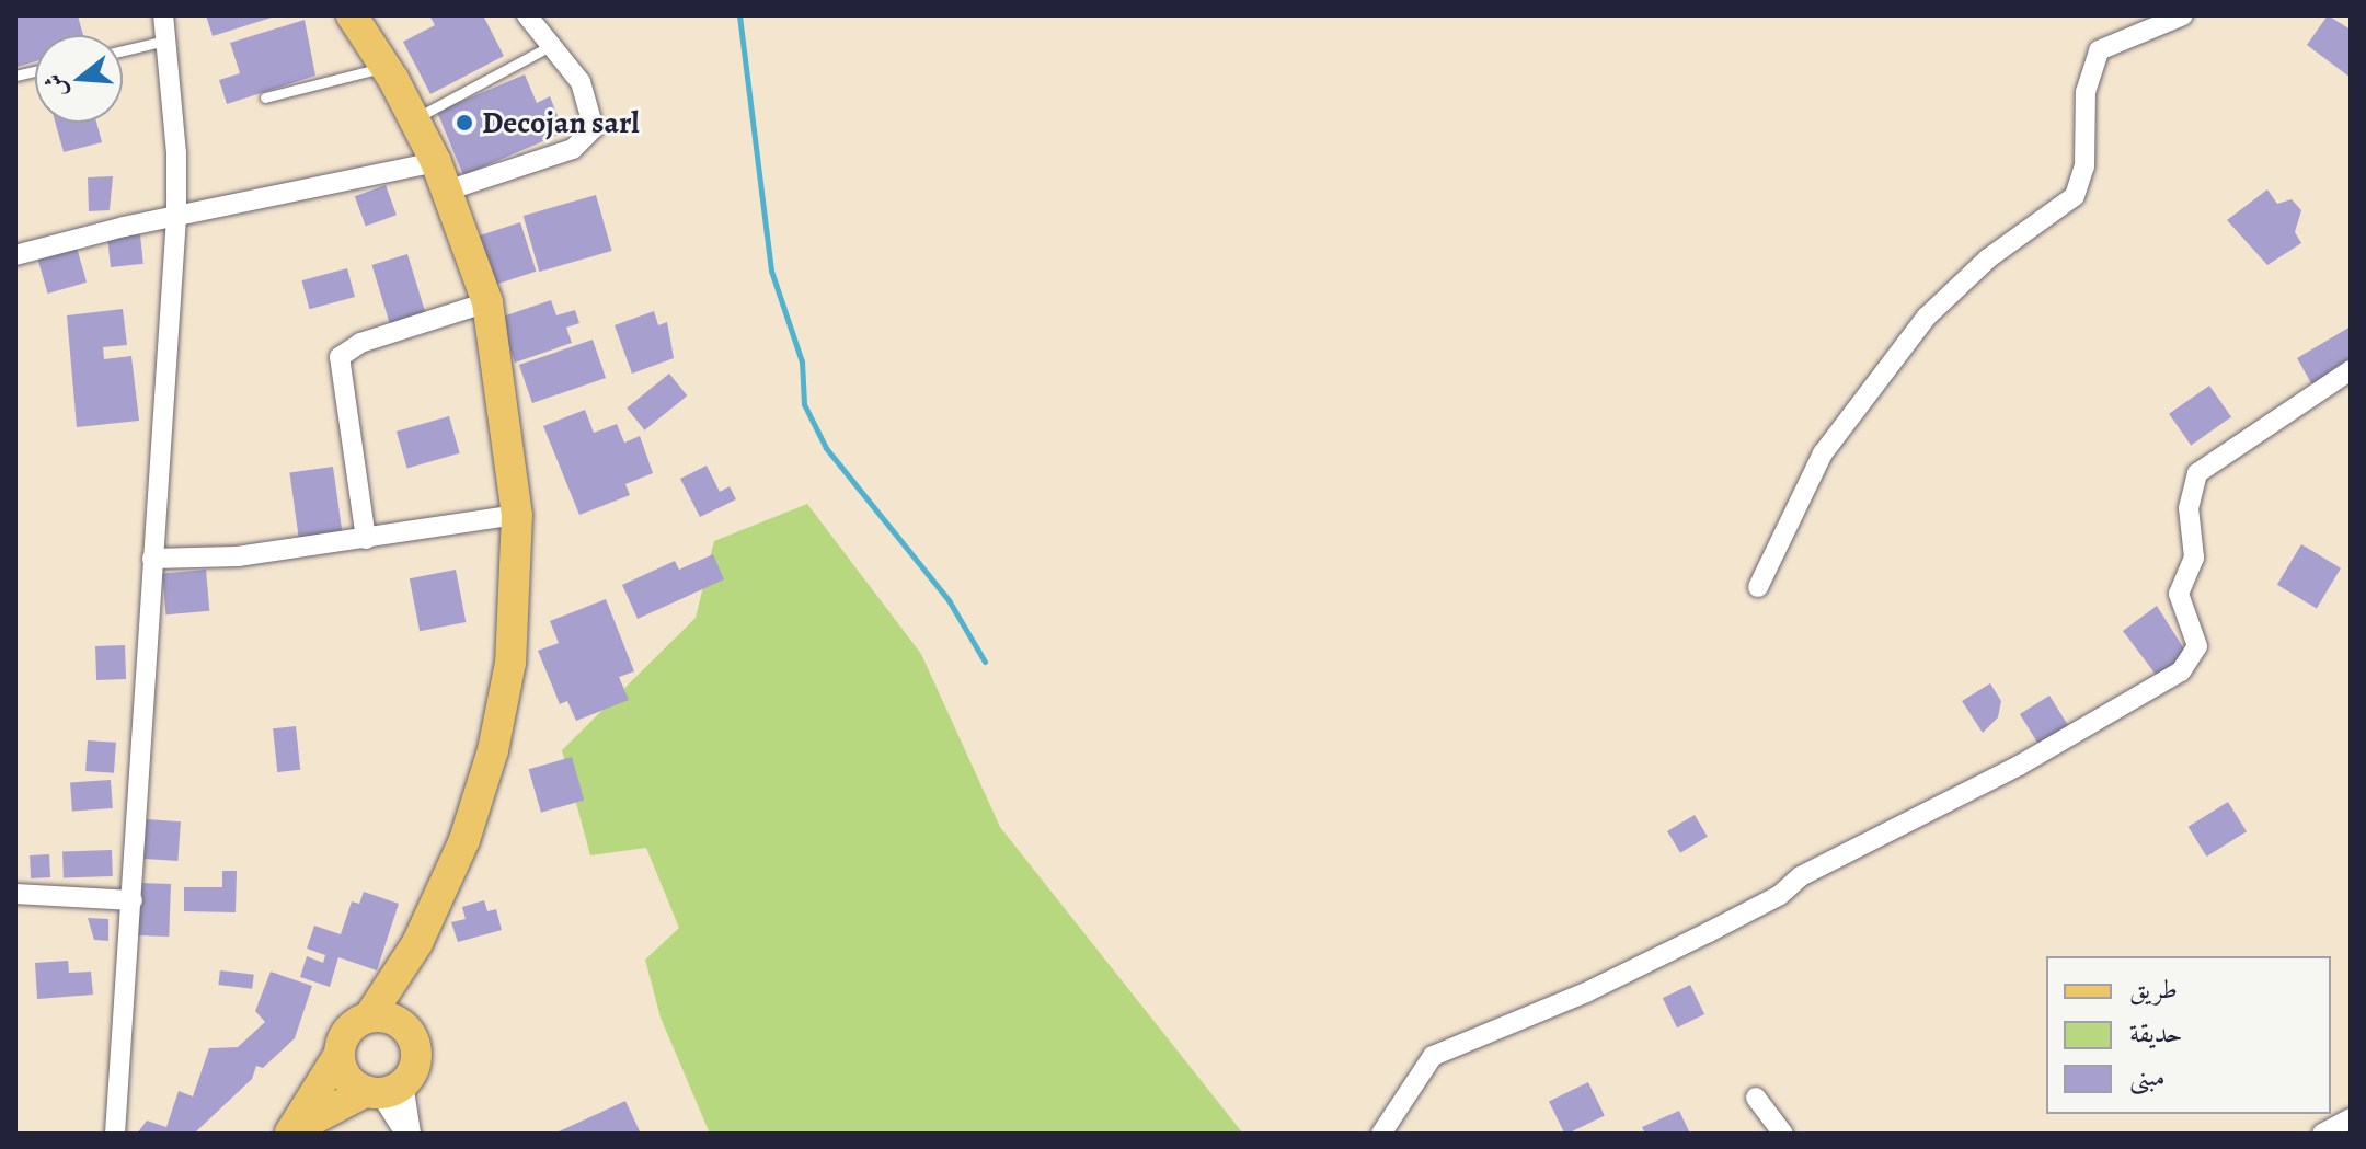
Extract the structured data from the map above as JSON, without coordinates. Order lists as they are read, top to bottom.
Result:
{
  "places": ["Decojan sarl"],
  "legend": ["طريق", "حديقة", "مبنى"],
  "north": "left"
}
